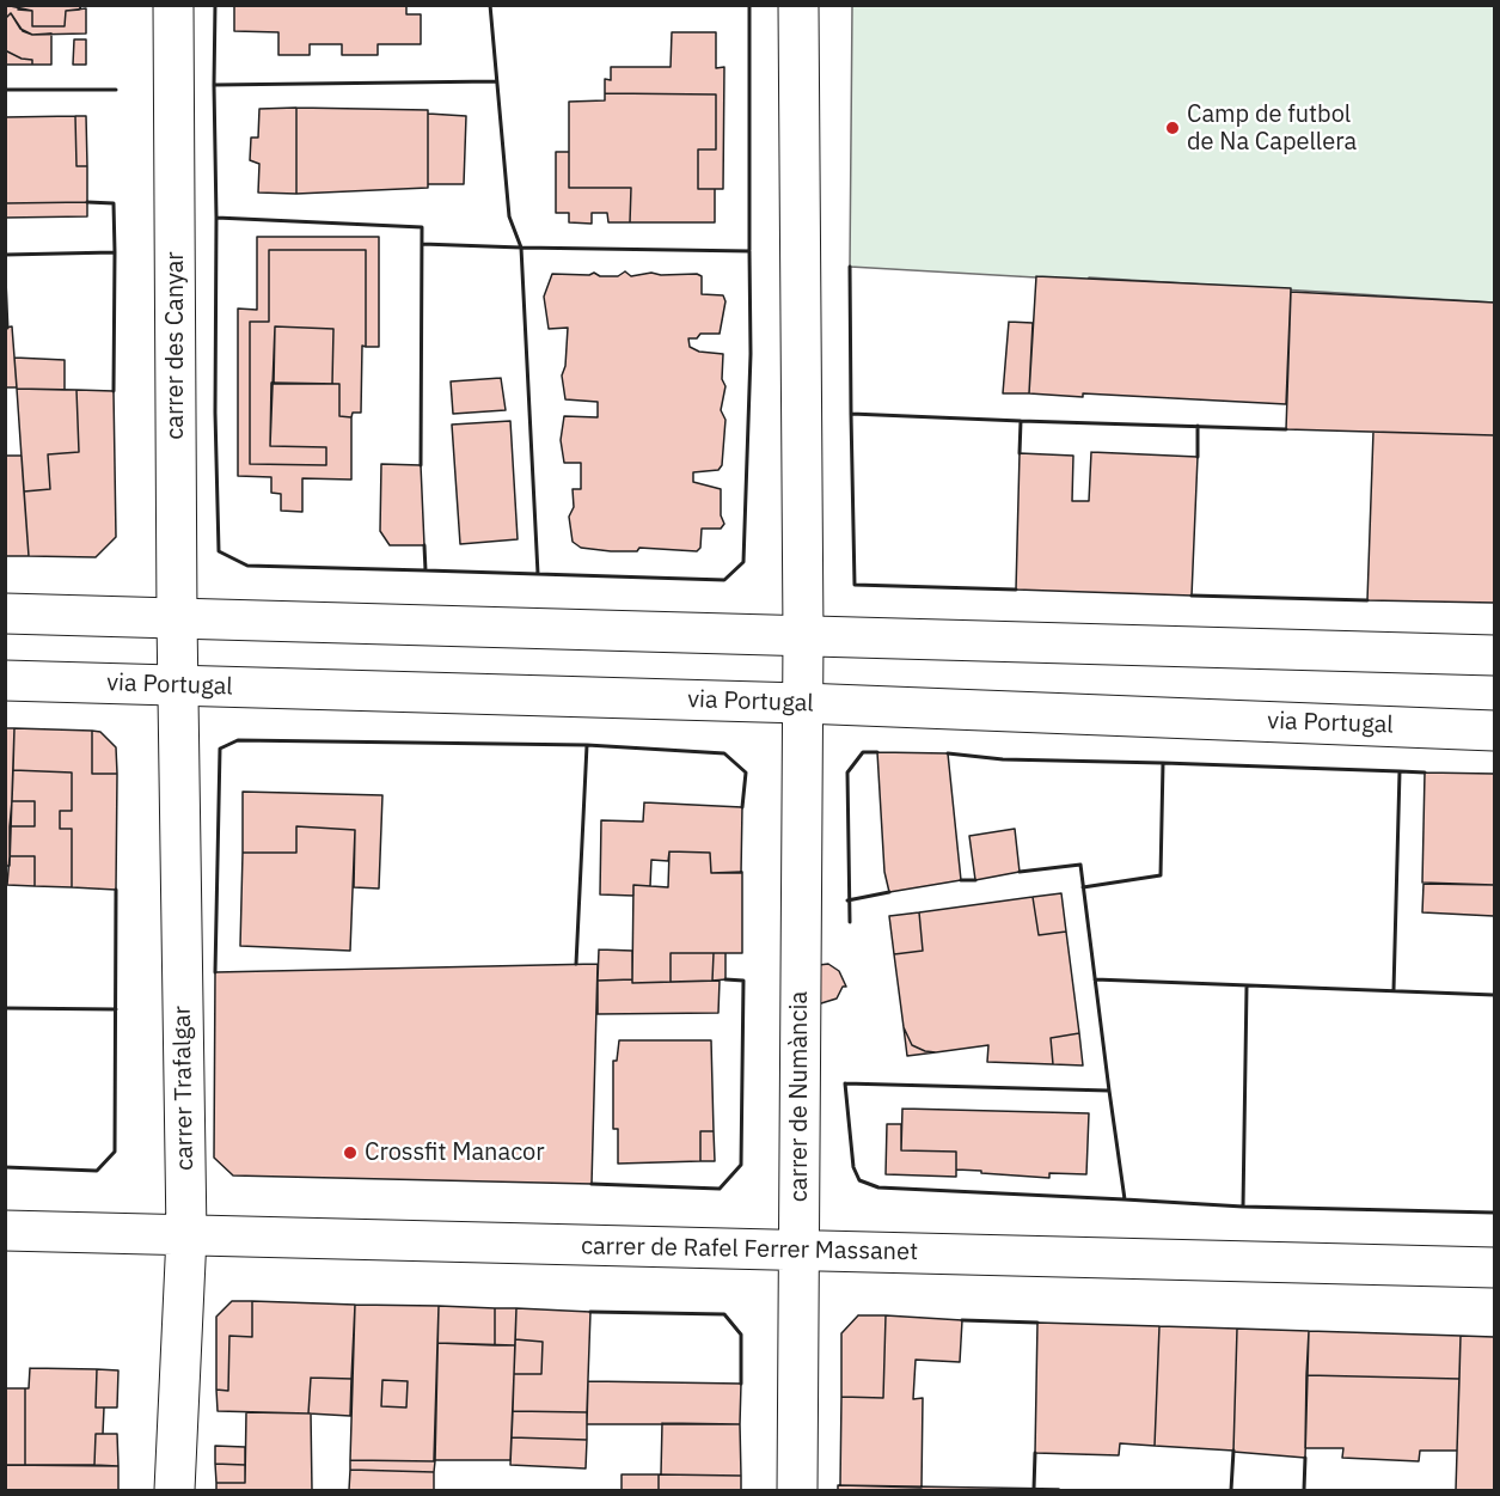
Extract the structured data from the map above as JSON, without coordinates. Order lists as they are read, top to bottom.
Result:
{
  "streets": {
    "street": [
      "carrer des Canyar",
      "via Portugal",
      "carrer Trafalgar",
      "carrer de Numància",
      "carrer de Rafel Ferrer Massanet"
    ]
  },
  "crossings": [
    ["carrer des Canyar", "via Portugal"],
    ["carrer des Canyar", "carrer Trafalgar"],
    ["via Portugal", "carrer Trafalgar"],
    ["via Portugal", "carrer de Numància"],
    ["carrer Trafalgar", "carrer de Rafel Ferrer Massanet"],
    ["carrer de Numància", "carrer de Rafel Ferrer Massanet"]
  ],
  "places": ["Camp de futbol de Na Capellera", "Crossfit Manacor"]
}
